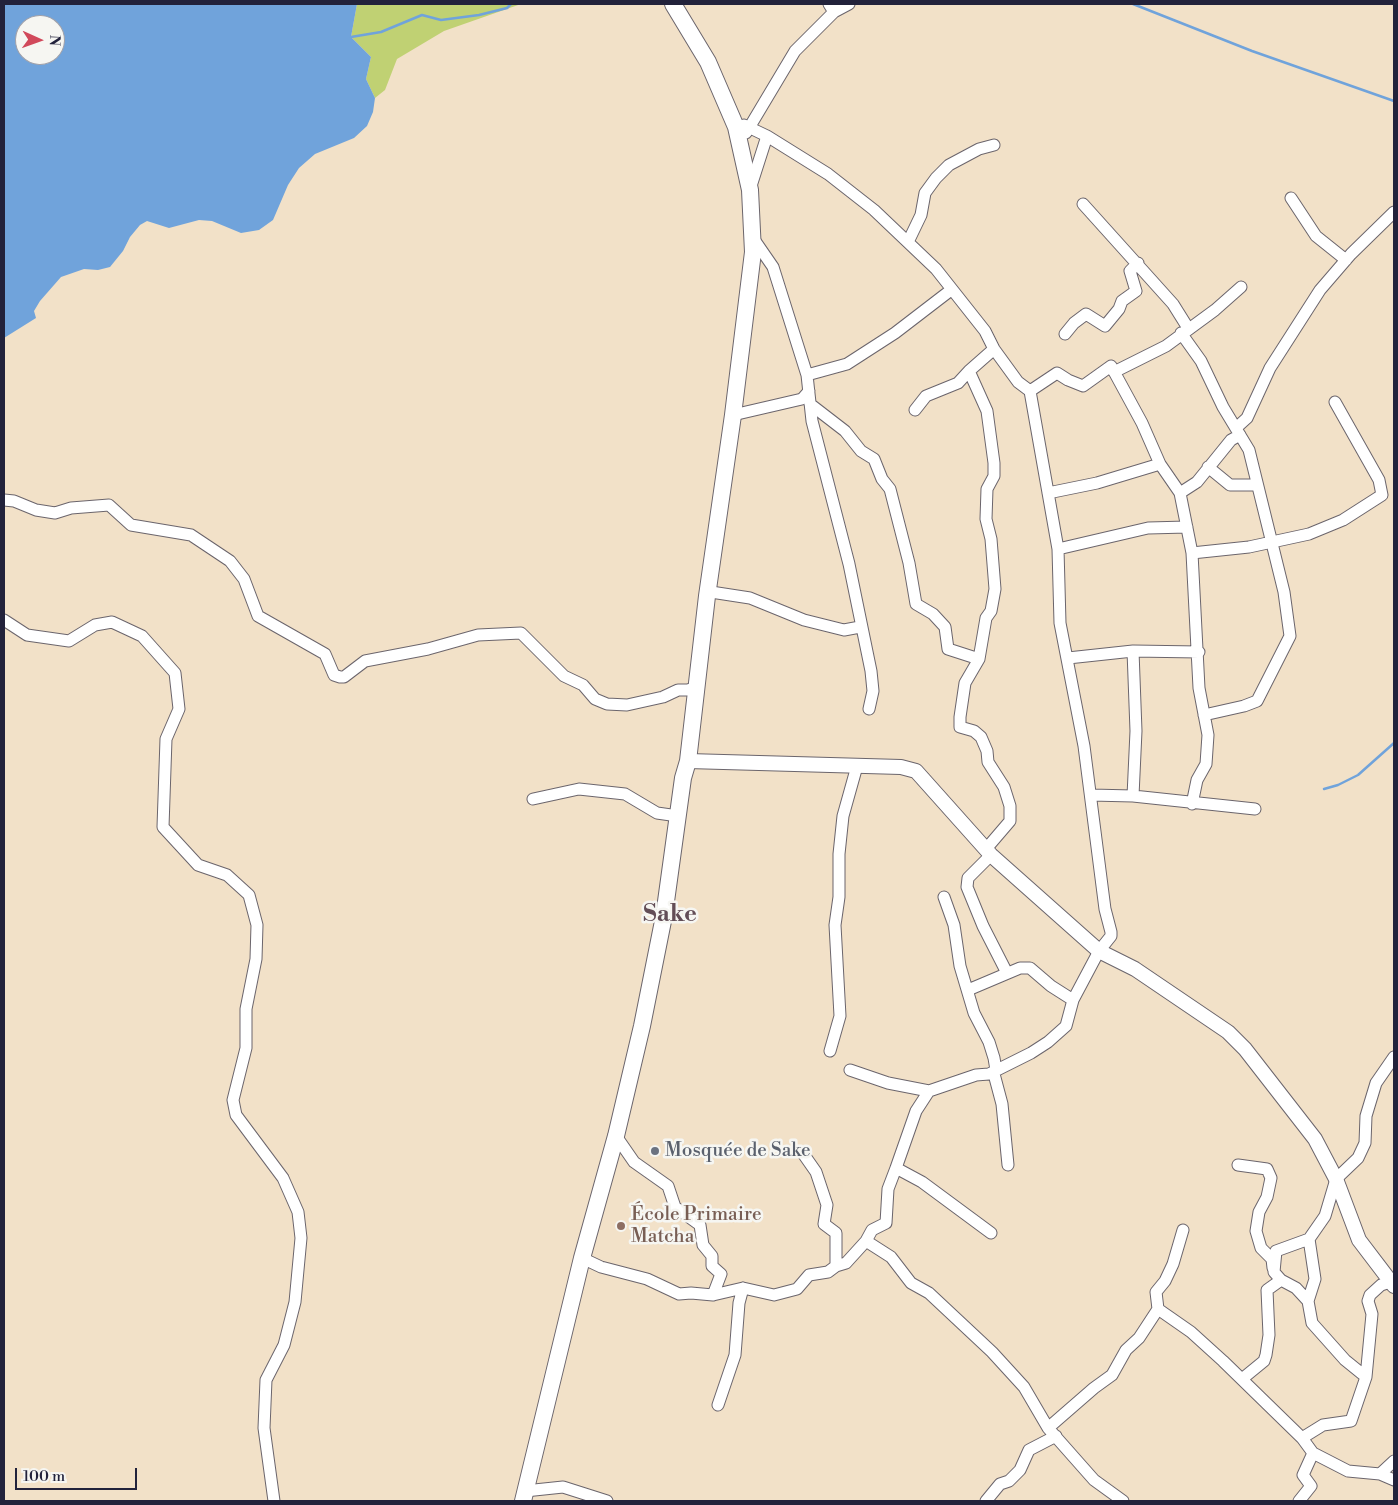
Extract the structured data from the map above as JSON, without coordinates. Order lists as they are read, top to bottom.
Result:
{
  "districts": ["Sake"],
  "places": ["Mosquée de Sake", "École Primaire Matcha"],
  "scale_bar": "100 m",
  "north": "right"
}
